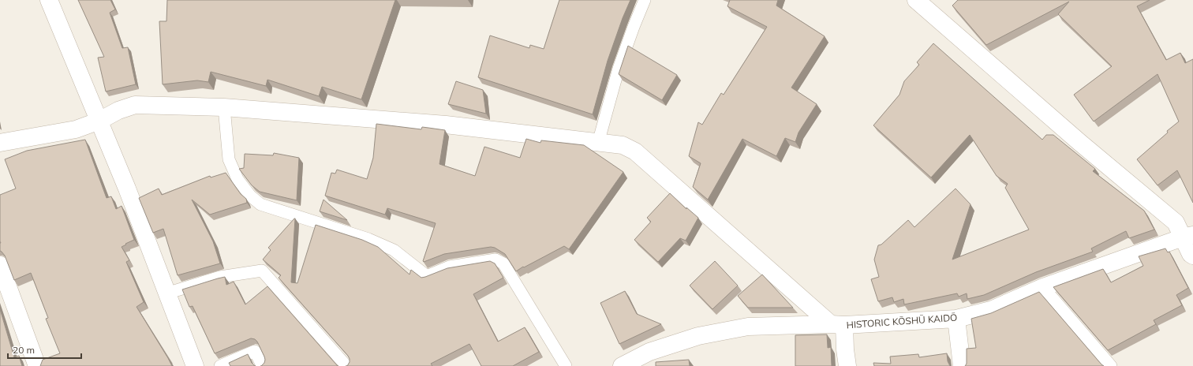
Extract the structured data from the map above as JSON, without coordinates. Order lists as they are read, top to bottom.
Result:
{
  "streets": {
    "street": ["HISTORIC KŌSHŪ KAIDŌ"]
  },
  "scale_bar": "20 m"
}
